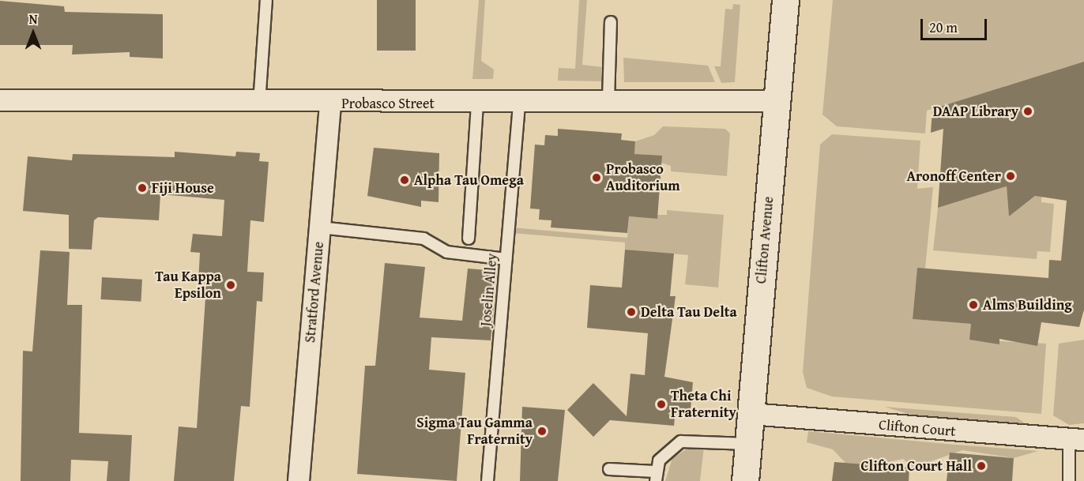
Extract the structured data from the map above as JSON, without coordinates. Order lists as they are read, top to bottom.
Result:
{
  "streets": {
    "main road": ["Clifton Avenue"],
    "street": ["Probasco Street", "Stratford Avenue", "Clifton Court"],
    "lane": ["Joselin Alley"]
  },
  "crossings": [
    ["Probasco Street", "Clifton Avenue"],
    ["Probasco Street", "Joselin Alley"],
    ["Probasco Street", "Stratford Avenue"],
    ["Clifton Avenue", "Clifton Court"]
  ],
  "places": [
    "DAAP Library",
    "Aronoff Center",
    "Probasco Auditorium",
    "Alpha Tau Omega",
    "Fiji House",
    "Tau Kappa Epsilon",
    "Alms Building",
    "Delta Tau Delta",
    "Theta Chi Fraternity",
    "Sigma Tau Gamma Fraternity",
    "Clifton Court Hall"
  ],
  "scale_bar": "20 m",
  "north": "top"
}
